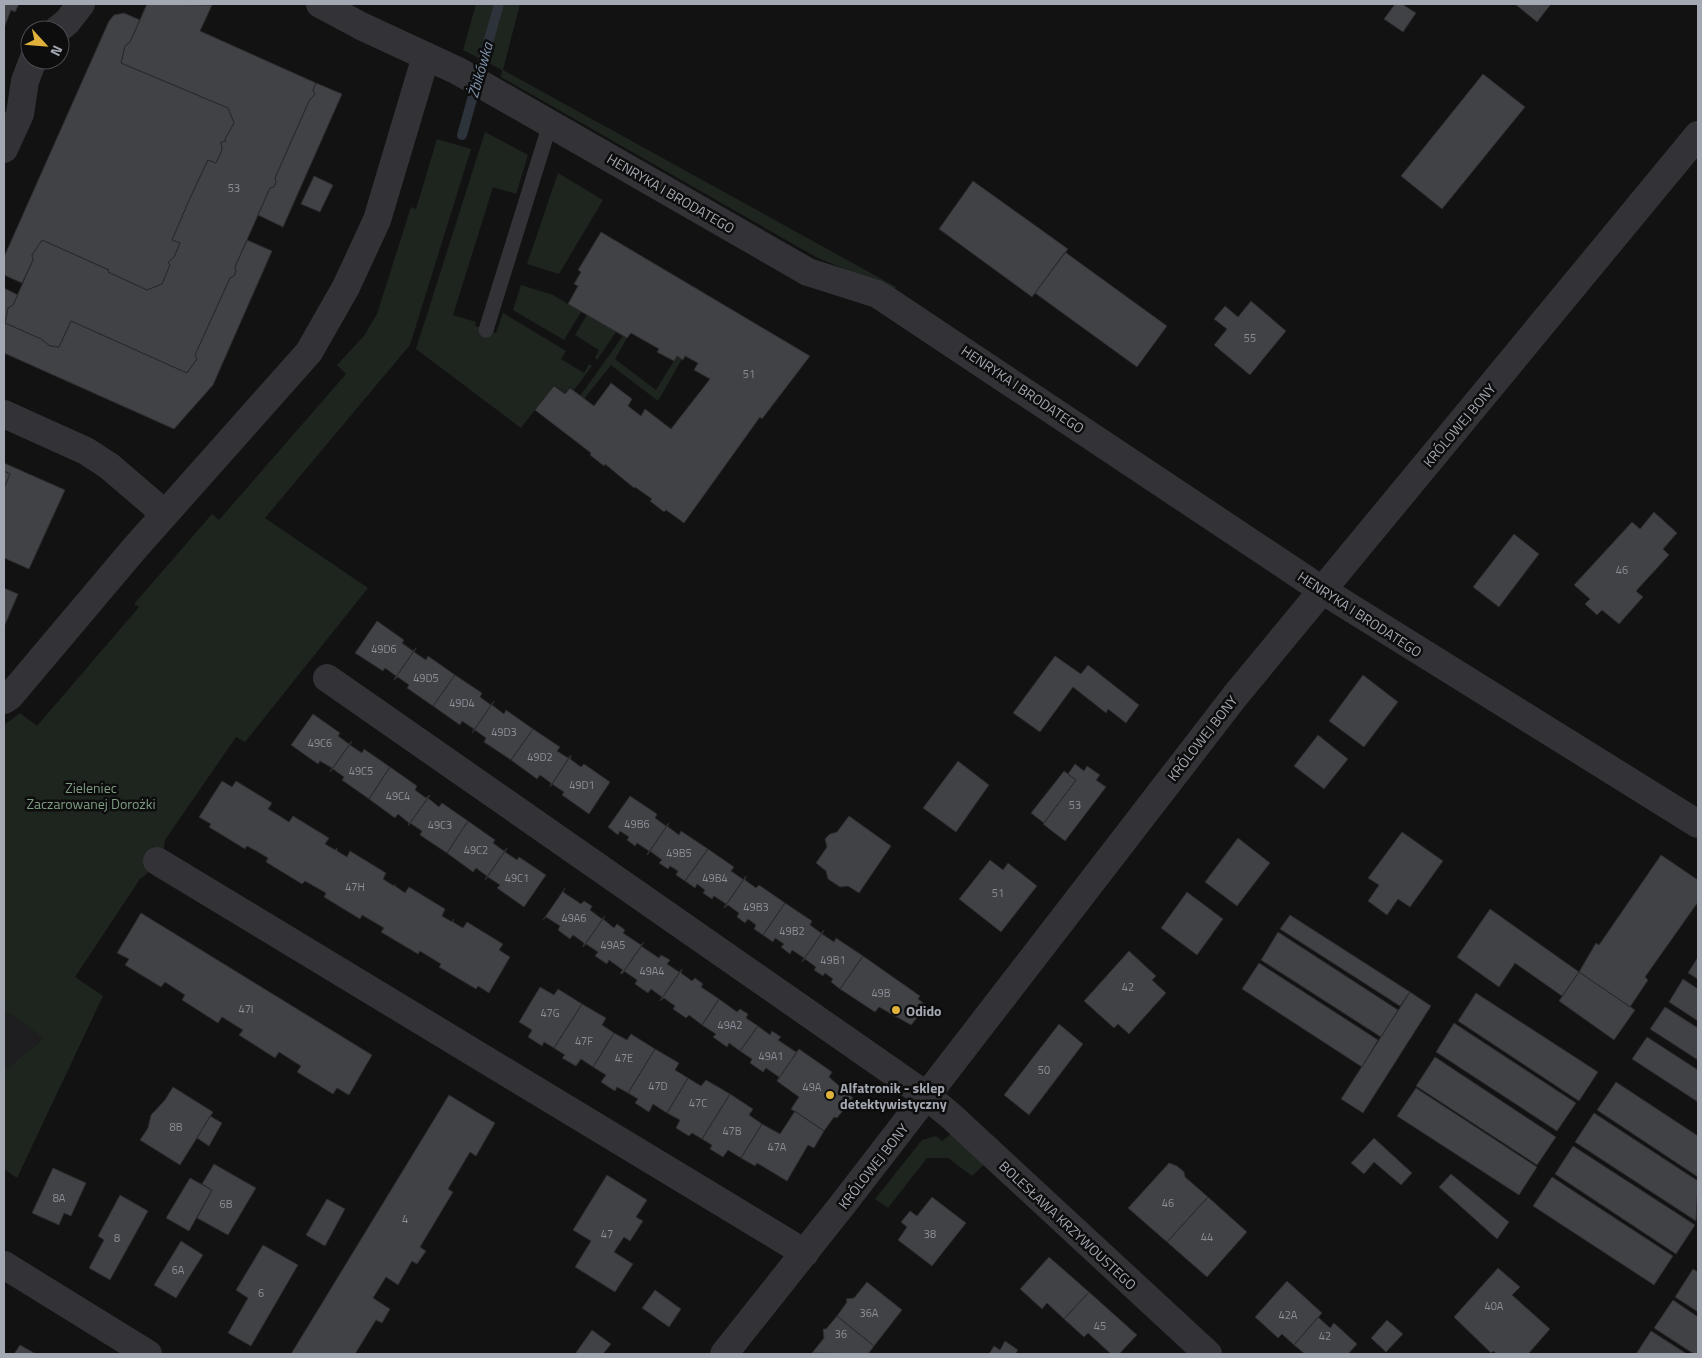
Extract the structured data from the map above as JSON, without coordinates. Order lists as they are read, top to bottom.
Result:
{
  "streets": {
    "street": ["HENRYKA I BRODATEGO", "KRÓLOWEJ BONY", "BOLESŁAWA KRZYWOUSTEGO"]
  },
  "crossings": [
    ["HENRYKA I BRODATEGO", "KRÓLOWEJ BONY"],
    ["KRÓLOWEJ BONY", "BOLESŁAWA KRZYWOUSTEGO"]
  ],
  "water": ["Żbikówka"],
  "parks": ["Zieleniec Zaczarowanej Dorożki"],
  "places": ["Odido", "Alfatronik - sklep detektywistyczny"],
  "house_numbers": [
    "53",
    "55",
    "51",
    "46",
    "49D6",
    "49D5",
    "49D4",
    "49D3",
    "49C6",
    "49D2",
    "49C5",
    "49D1",
    "49C4",
    "53",
    "49B6",
    "49C3",
    "49C2",
    "49B5",
    "49C1",
    "49B4",
    "47H",
    "51",
    "49B3",
    "49A6",
    "49B2",
    "49A5",
    "49B1",
    "49A4",
    "42",
    "49B",
    "47I",
    "47G",
    "49A2",
    "47F",
    "49A1",
    "47E",
    "50",
    "47D",
    "49A",
    "47C",
    "8B",
    "47B",
    "47A",
    "8A",
    "46",
    "6B",
    "4",
    "47",
    "38",
    "44",
    "8",
    "6A",
    "6",
    "40A",
    "36A",
    "42A",
    "45",
    "36",
    "42"
  ],
  "north": "bottom right"
}
